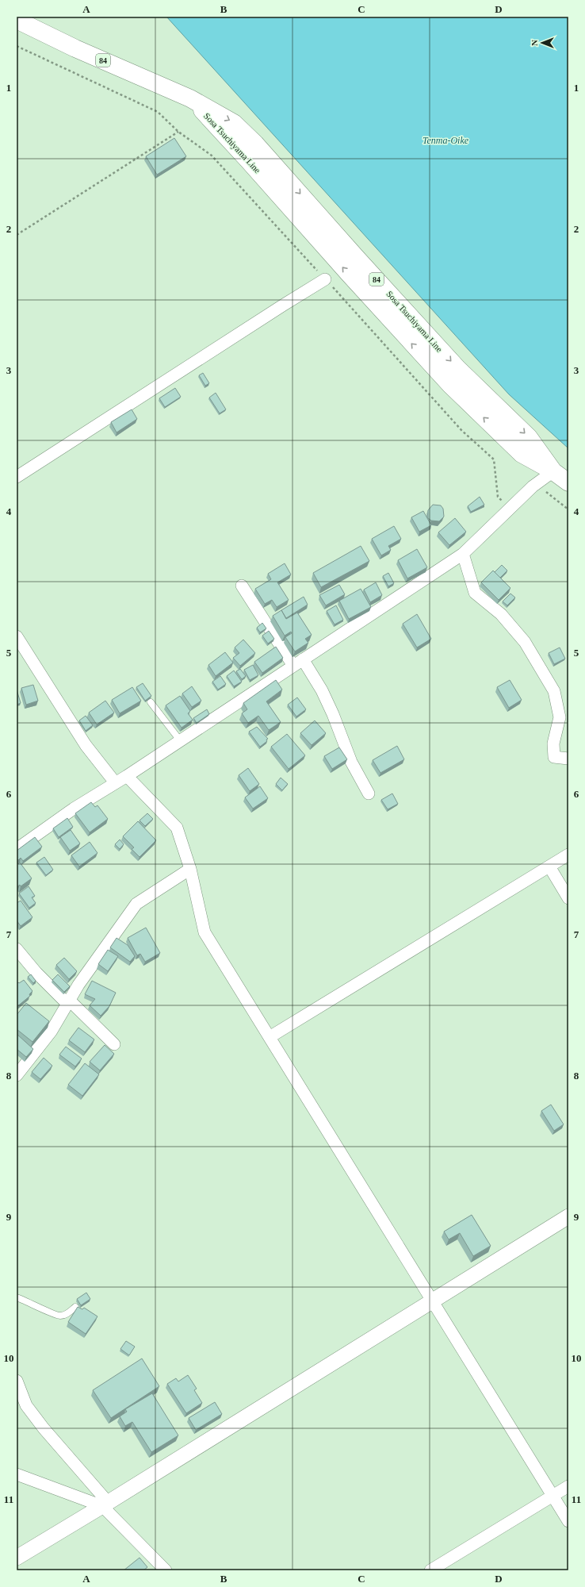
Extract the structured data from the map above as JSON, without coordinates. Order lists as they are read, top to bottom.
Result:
{
  "streets": {
    "main road": ["84", "Sosa Tsuchiyama Line"]
  },
  "water": ["Tenma-Oike"],
  "north": "left",
  "grid": {
    "columns": [
      "A",
      "B",
      "C",
      "D"
    ],
    "rows": [
      "1",
      "2",
      "3",
      "4",
      "5",
      "6",
      "7",
      "8",
      "9",
      "10",
      "11"
    ]
  }
}
